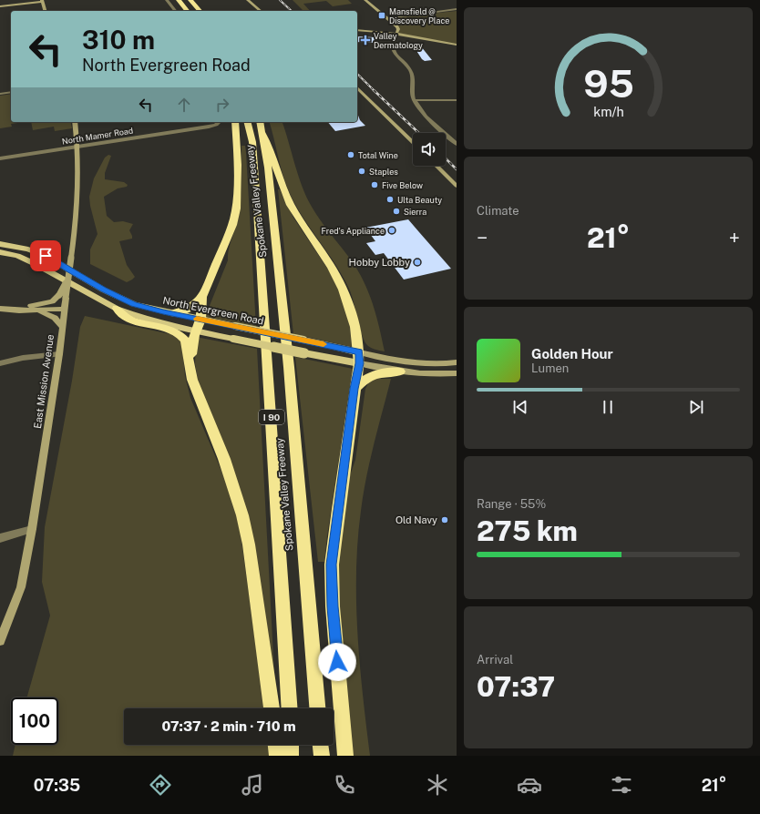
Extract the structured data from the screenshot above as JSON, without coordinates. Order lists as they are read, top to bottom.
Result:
{
  "streets": {
    "highway": ["Spokane Valley Freeway", "I 90"],
    "main road": ["North Evergreen Road"],
    "street": ["North Mamer Road", "East Mission Avenue"]
  },
  "crossings": [
    ["North Mamer Road", "East Mission Avenue"]
  ],
  "places": {
    "transit": ["Mansfield @ Discovery Place"],
    "health": ["Valley Dermatology"],
    "other": [
      "Total Wine",
      "Staples",
      "Five Below",
      "Ulta Beauty",
      "Sierra",
      "Fred's Appliance",
      "Hobby Lobby",
      "Old Navy"
    ]
  },
  "page": {
    "turn": ["310 m", "North Evergreen Road"],
    "tile": [
      "Climate",
      ["Range · 55%", "275 km"],
      ["Arrival", "07:37"]
    ],
    "heat": ["−", "21°", "+"],
    "song": ["Golden Hour", "Lumen"],
    "limit": "100",
    "trip": "07:37 · 2 min · 710 m",
    "tabs": ["07:35", "21°"],
    "gauge": ["95", "km/h"]
  }
}
